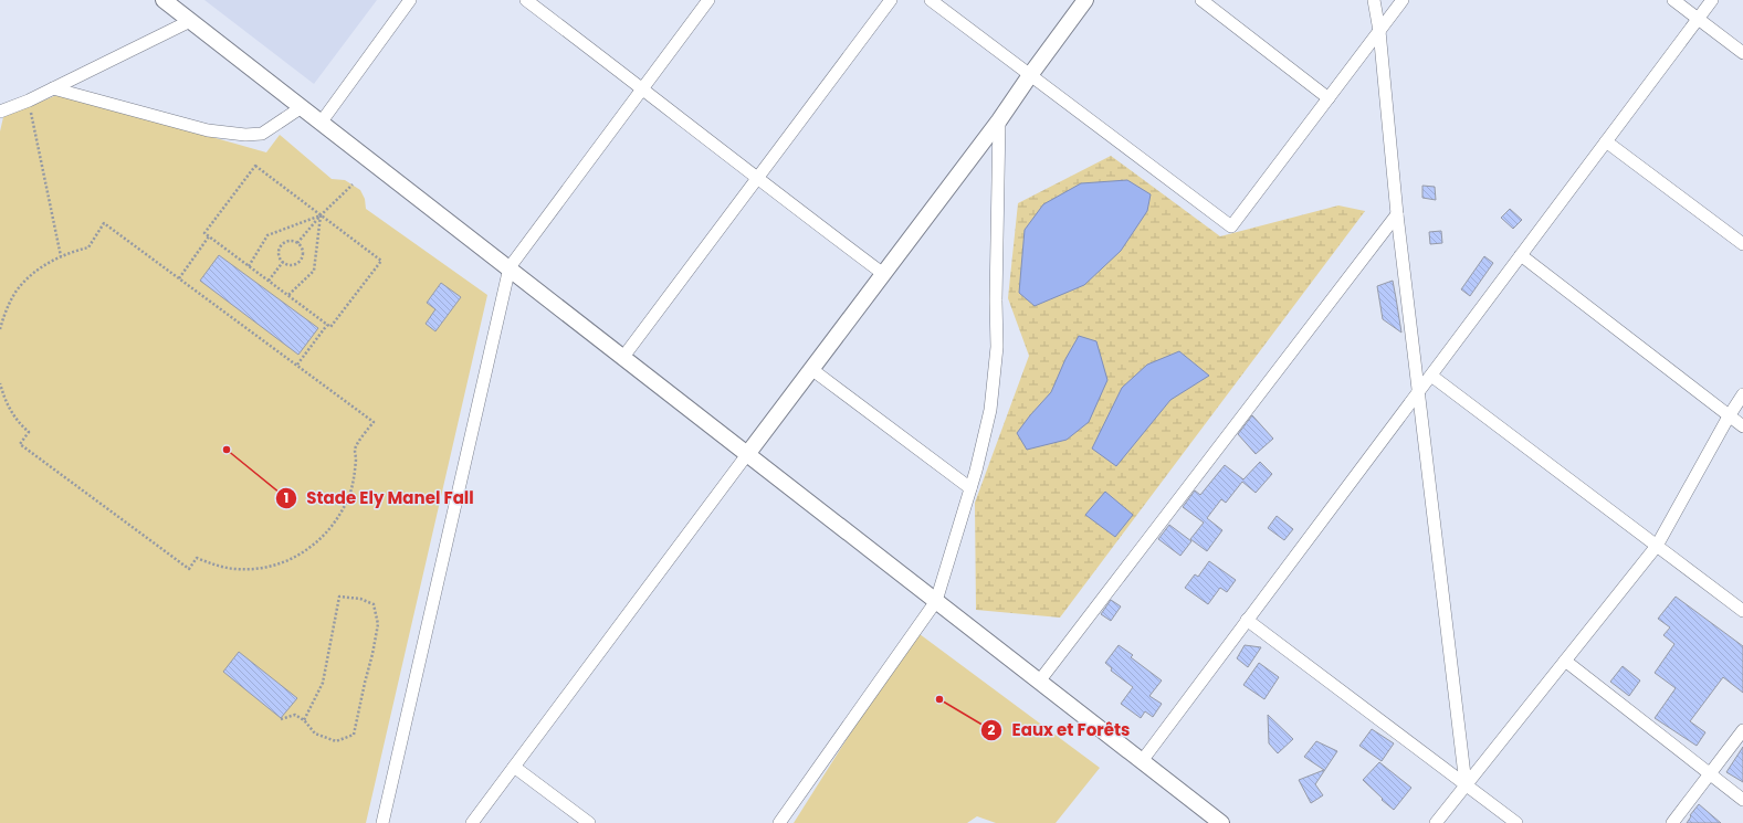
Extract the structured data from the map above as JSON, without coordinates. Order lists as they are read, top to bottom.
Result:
{
  "places": ["Stade Ely Manel Fall", "Eaux et Forêts"]
}
